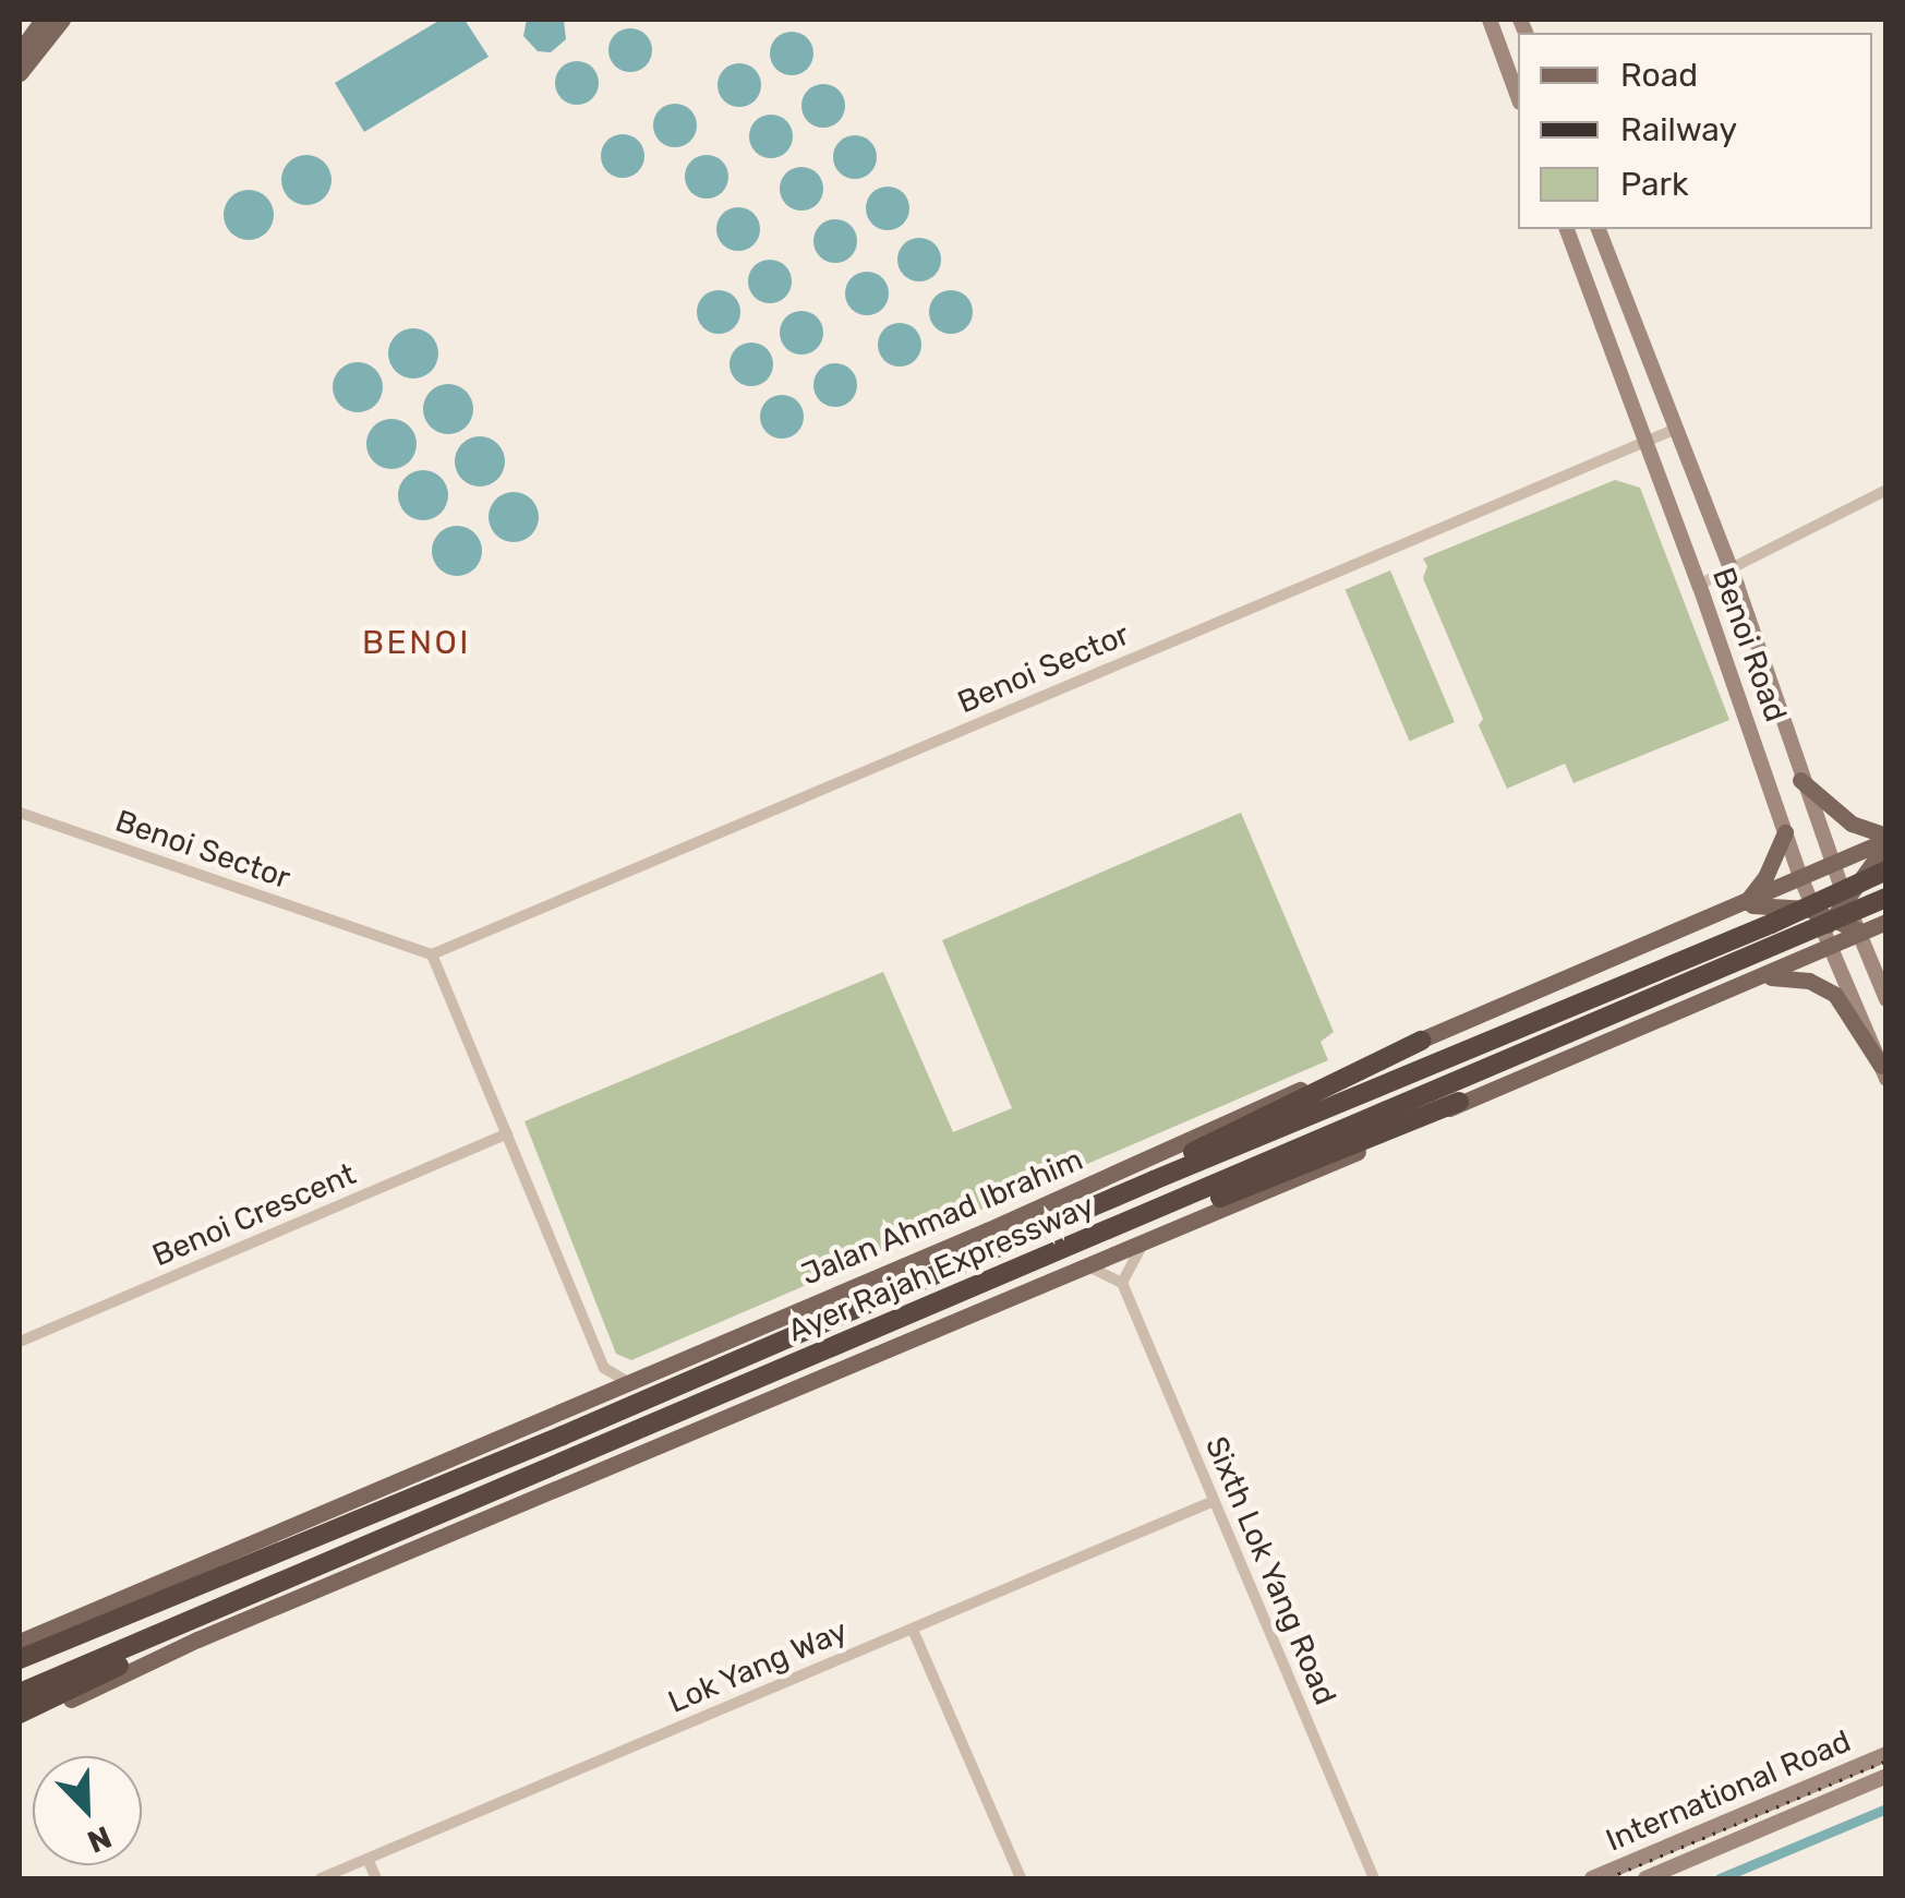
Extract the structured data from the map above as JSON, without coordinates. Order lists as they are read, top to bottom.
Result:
{
  "streets": {
    "highway": ["Ayer Rajah Expressway"],
    "main road": ["Benoi Road", "Jalan Ahmad Ibrahim", "International Road"],
    "street": [
      "Benoi Sector",
      "Benoi Crescent",
      "Sixth Lok Yang Road",
      "Lok Yang Way"
    ]
  },
  "crossings": [
    ["Benoi Road", "Benoi Sector"],
    ["Benoi Road", "Jalan Ahmad Ibrahim"],
    ["Sixth Lok Yang Road", "Lok Yang Way"]
  ],
  "districts": ["BENOI"],
  "legend": ["Road", "Railway", "Park"],
  "north": "bottom right"
}
